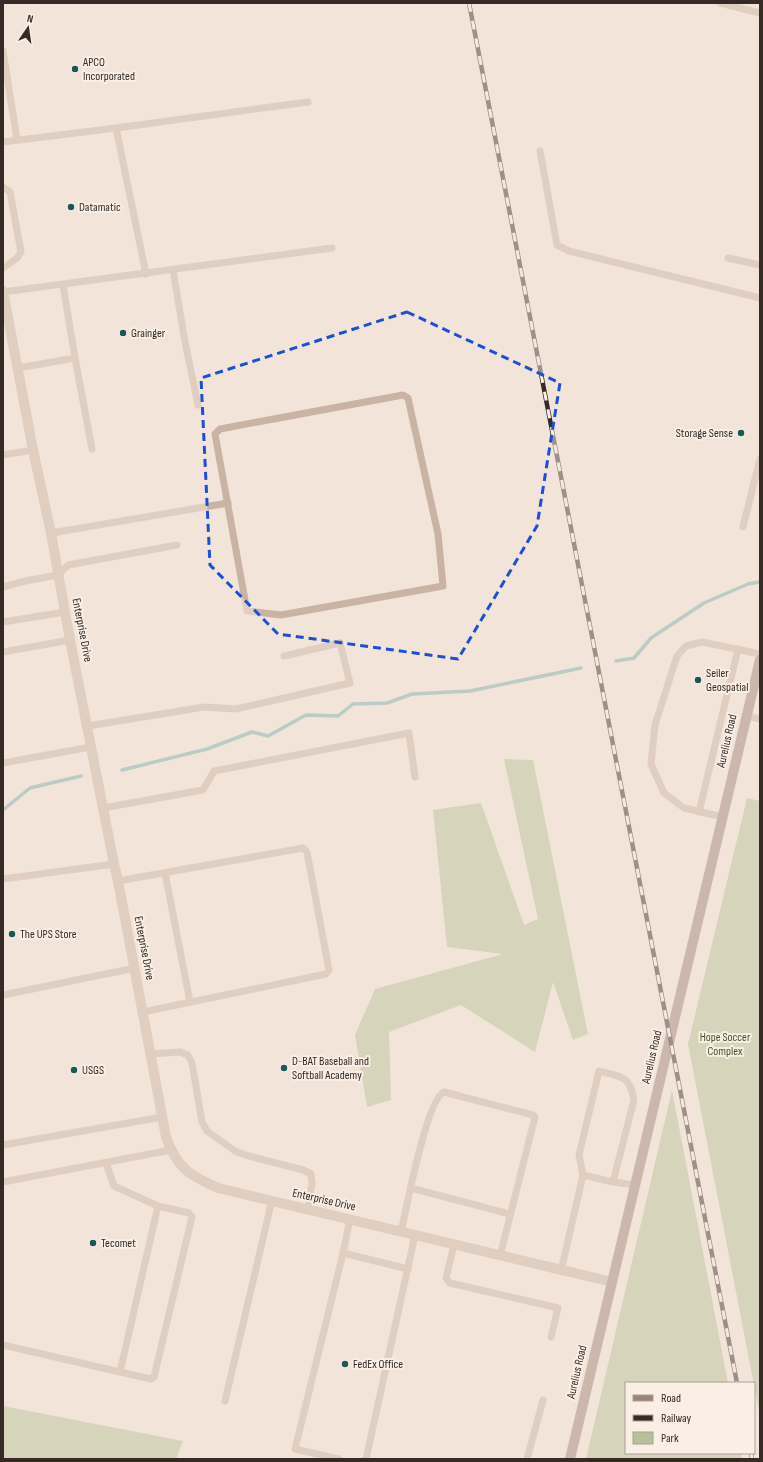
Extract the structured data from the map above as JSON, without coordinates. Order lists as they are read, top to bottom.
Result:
{
  "streets": {
    "street": ["Enterprise Drive", "Aurelius Road"]
  },
  "crossings": [
    ["Enterprise Drive", "Aurelius Road"]
  ],
  "parks": ["Hope Soccer Complex"],
  "places": [
    "APCO Incorporated",
    "Datamatic",
    "Grainger",
    "Storage Sense",
    "Seiler Geospatial",
    "The UPS Store",
    "D-BAT Baseball and Softball Academy",
    "USGS",
    "Tecomet",
    "FedEx Office"
  ],
  "legend": ["Road", "Railway", "Park"],
  "north": "top"
}
